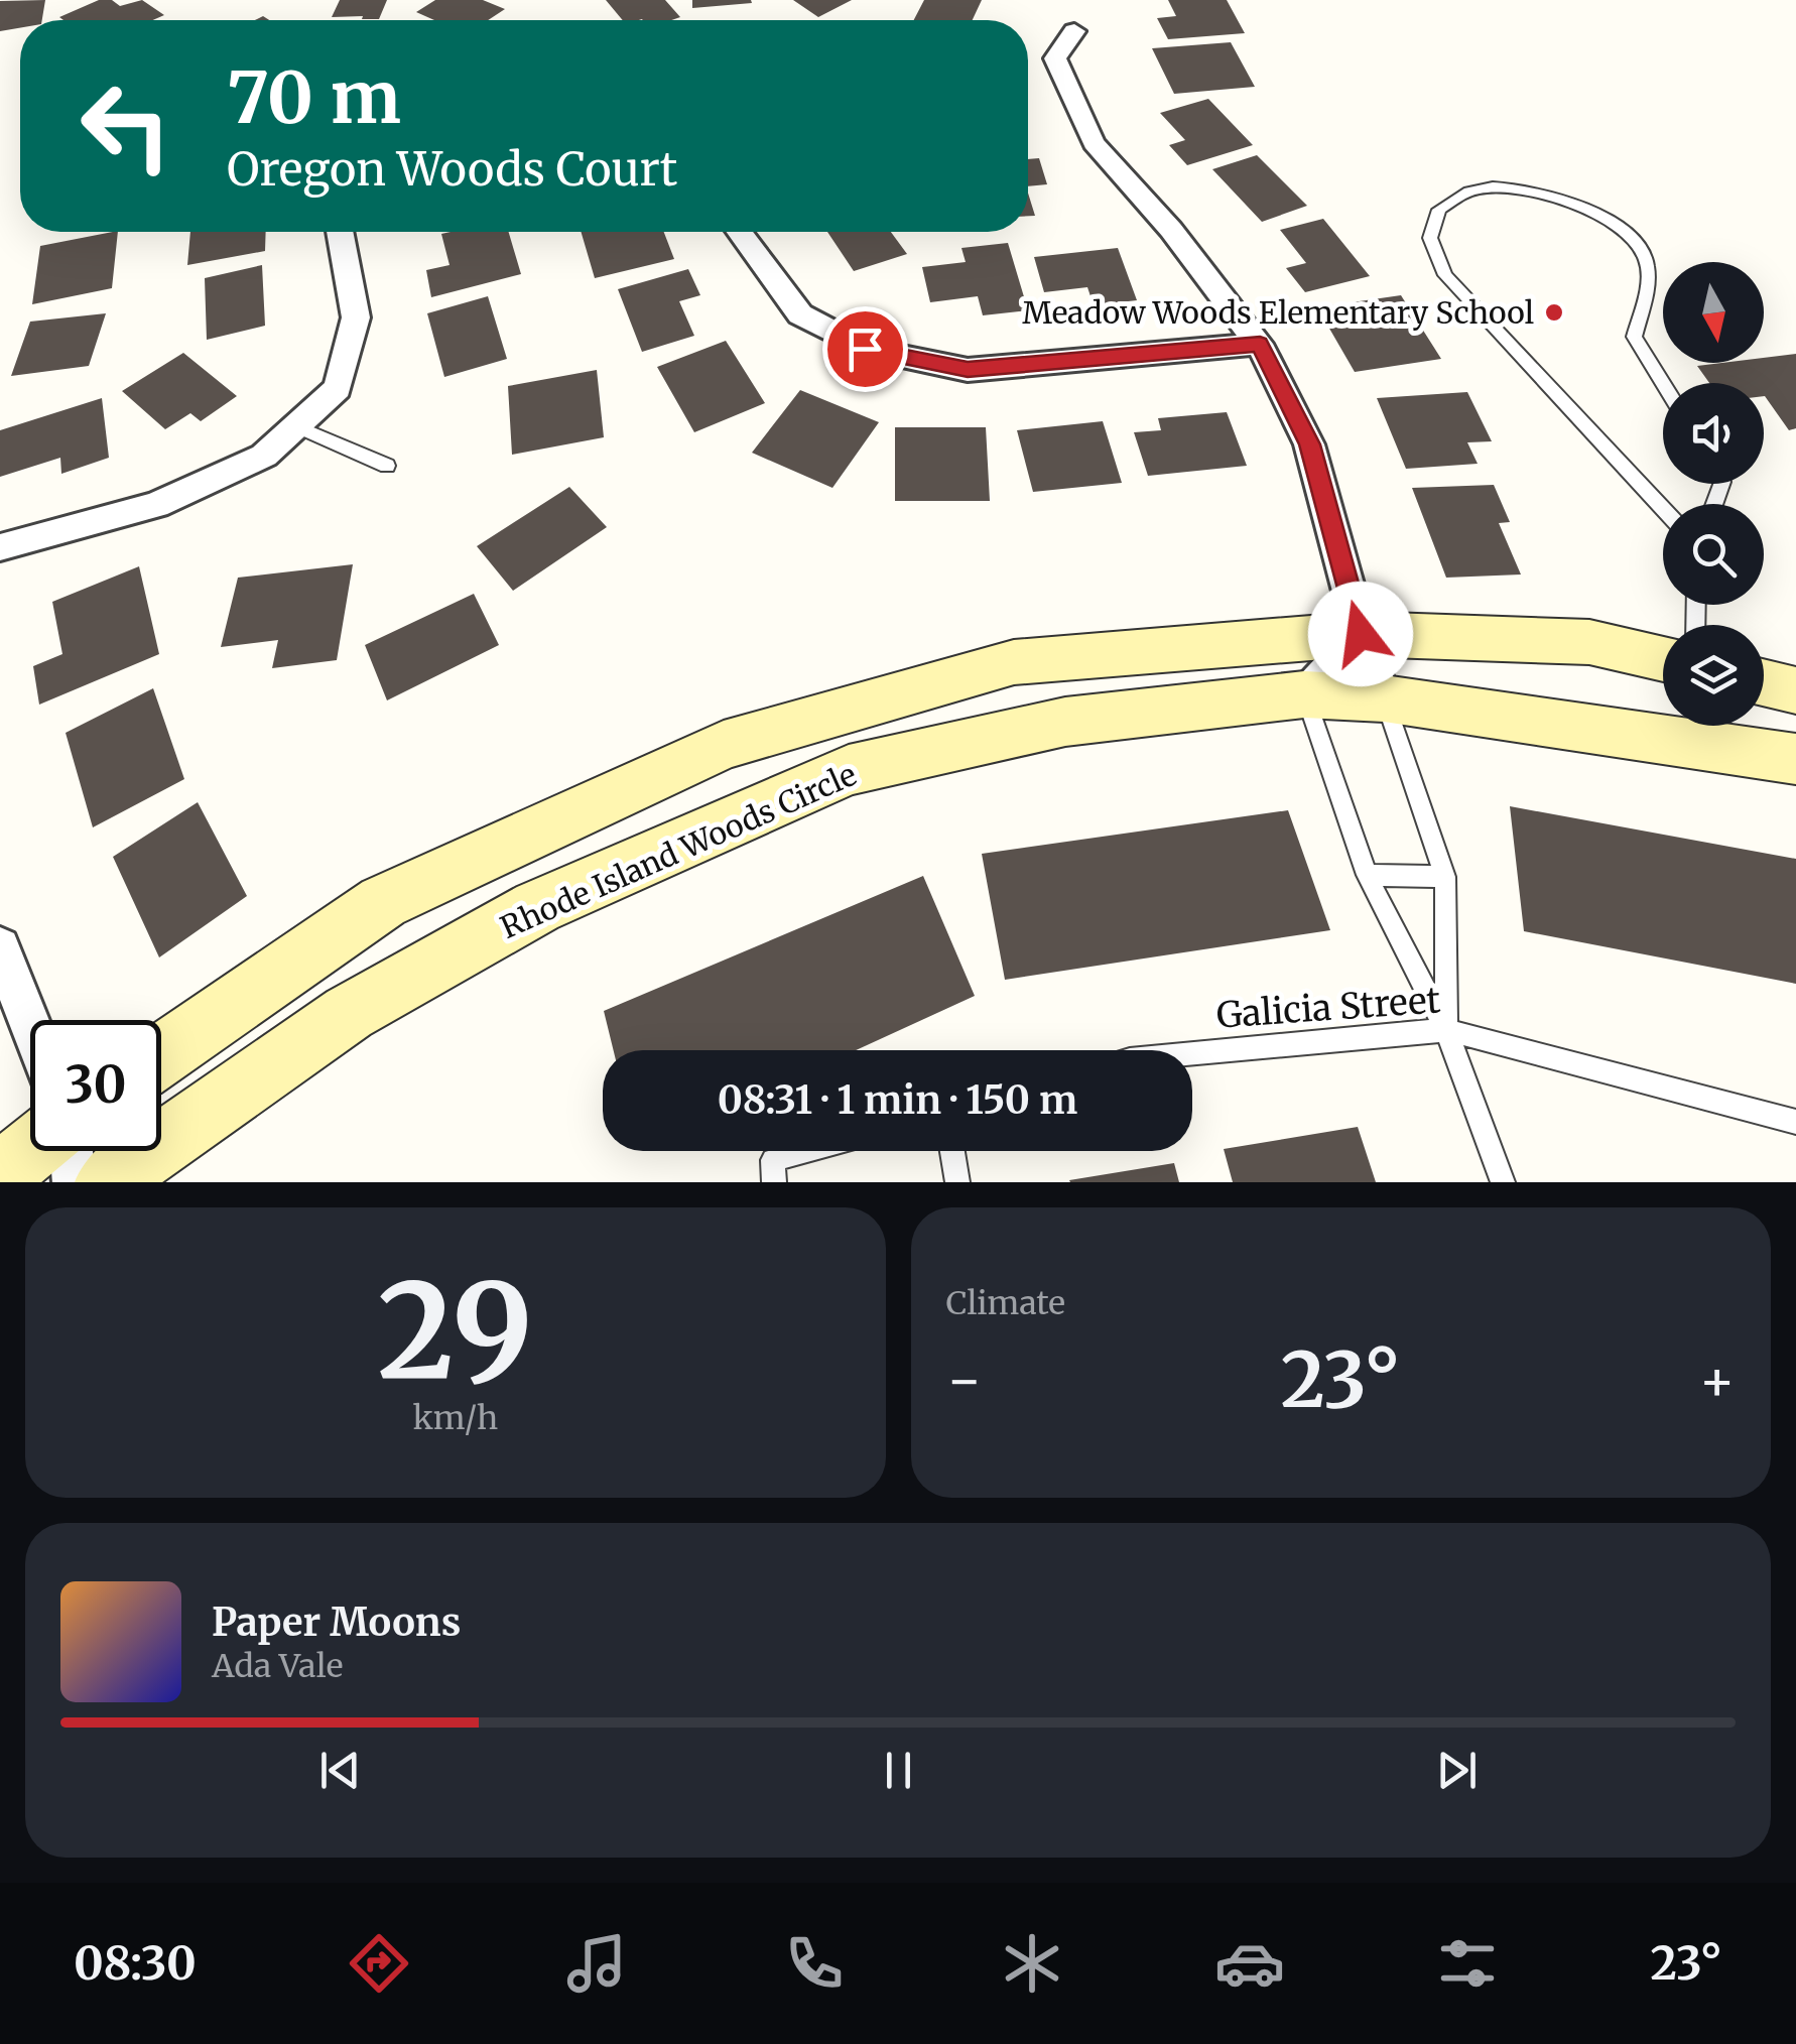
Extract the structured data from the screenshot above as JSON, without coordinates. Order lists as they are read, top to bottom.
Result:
{
  "streets": {
    "street": ["Rhode Island Woods Circle"],
    "lane": ["Galicia Street"]
  },
  "places": ["Meadow Woods Elementary School"],
  "north": "bottom",
  "page": {
    "turn": ["70 m", "Oregon Woods Court"],
    "limit": "30",
    "trip": "08:31 · 1 min · 150 m",
    "tile": [
      ["29", "km/h"],
      "Climate"
    ],
    "heat": ["−", "23°", "+"],
    "song": ["Paper Moons", "Ada Vale"],
    "tabs": ["08:30", "23°"]
  }
}
